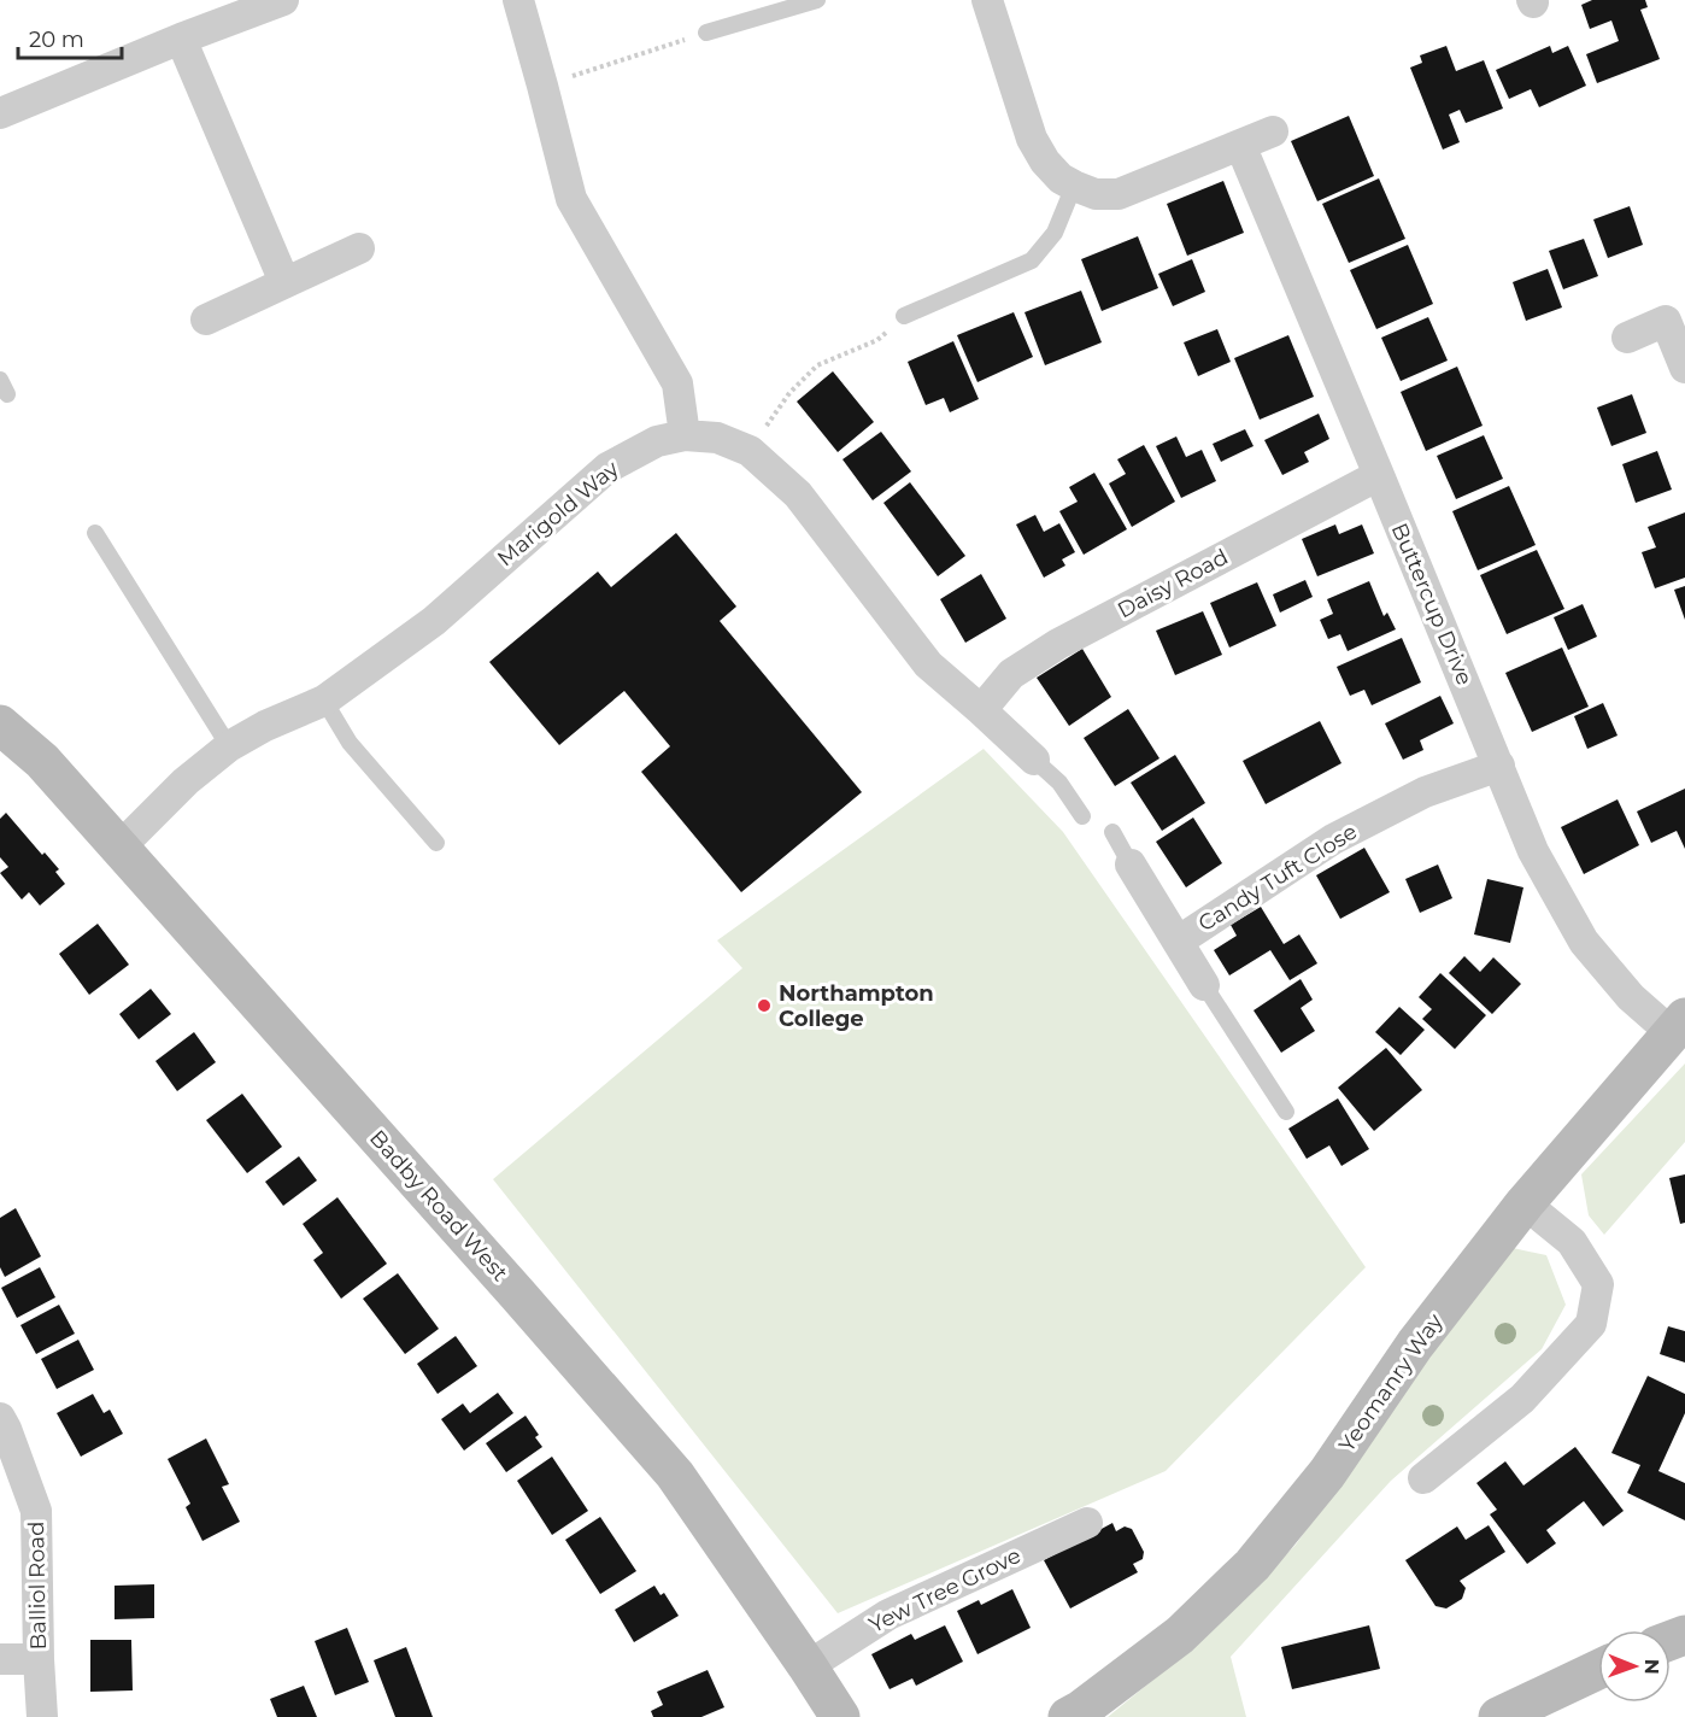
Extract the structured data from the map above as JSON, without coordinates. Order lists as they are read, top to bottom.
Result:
{
  "streets": {
    "street": [
      "Marigold Way",
      "Daisy Road",
      "Buttercup Drive",
      "Candy Tuft Close",
      "Badby Road West",
      "Yeomanry Way",
      "Balliol Road",
      "Yew Tree Grove"
    ]
  },
  "crossings": [
    ["Marigold Way", "Daisy Road"],
    ["Marigold Way", "Badby Road West"],
    ["Daisy Road", "Buttercup Drive"],
    ["Buttercup Drive", "Candy Tuft Close"],
    ["Buttercup Drive", "Yeomanry Way"],
    ["Badby Road West", "Yew Tree Grove"]
  ],
  "places": ["Northampton College"],
  "scale_bar": "20 m",
  "north": "right"
}
